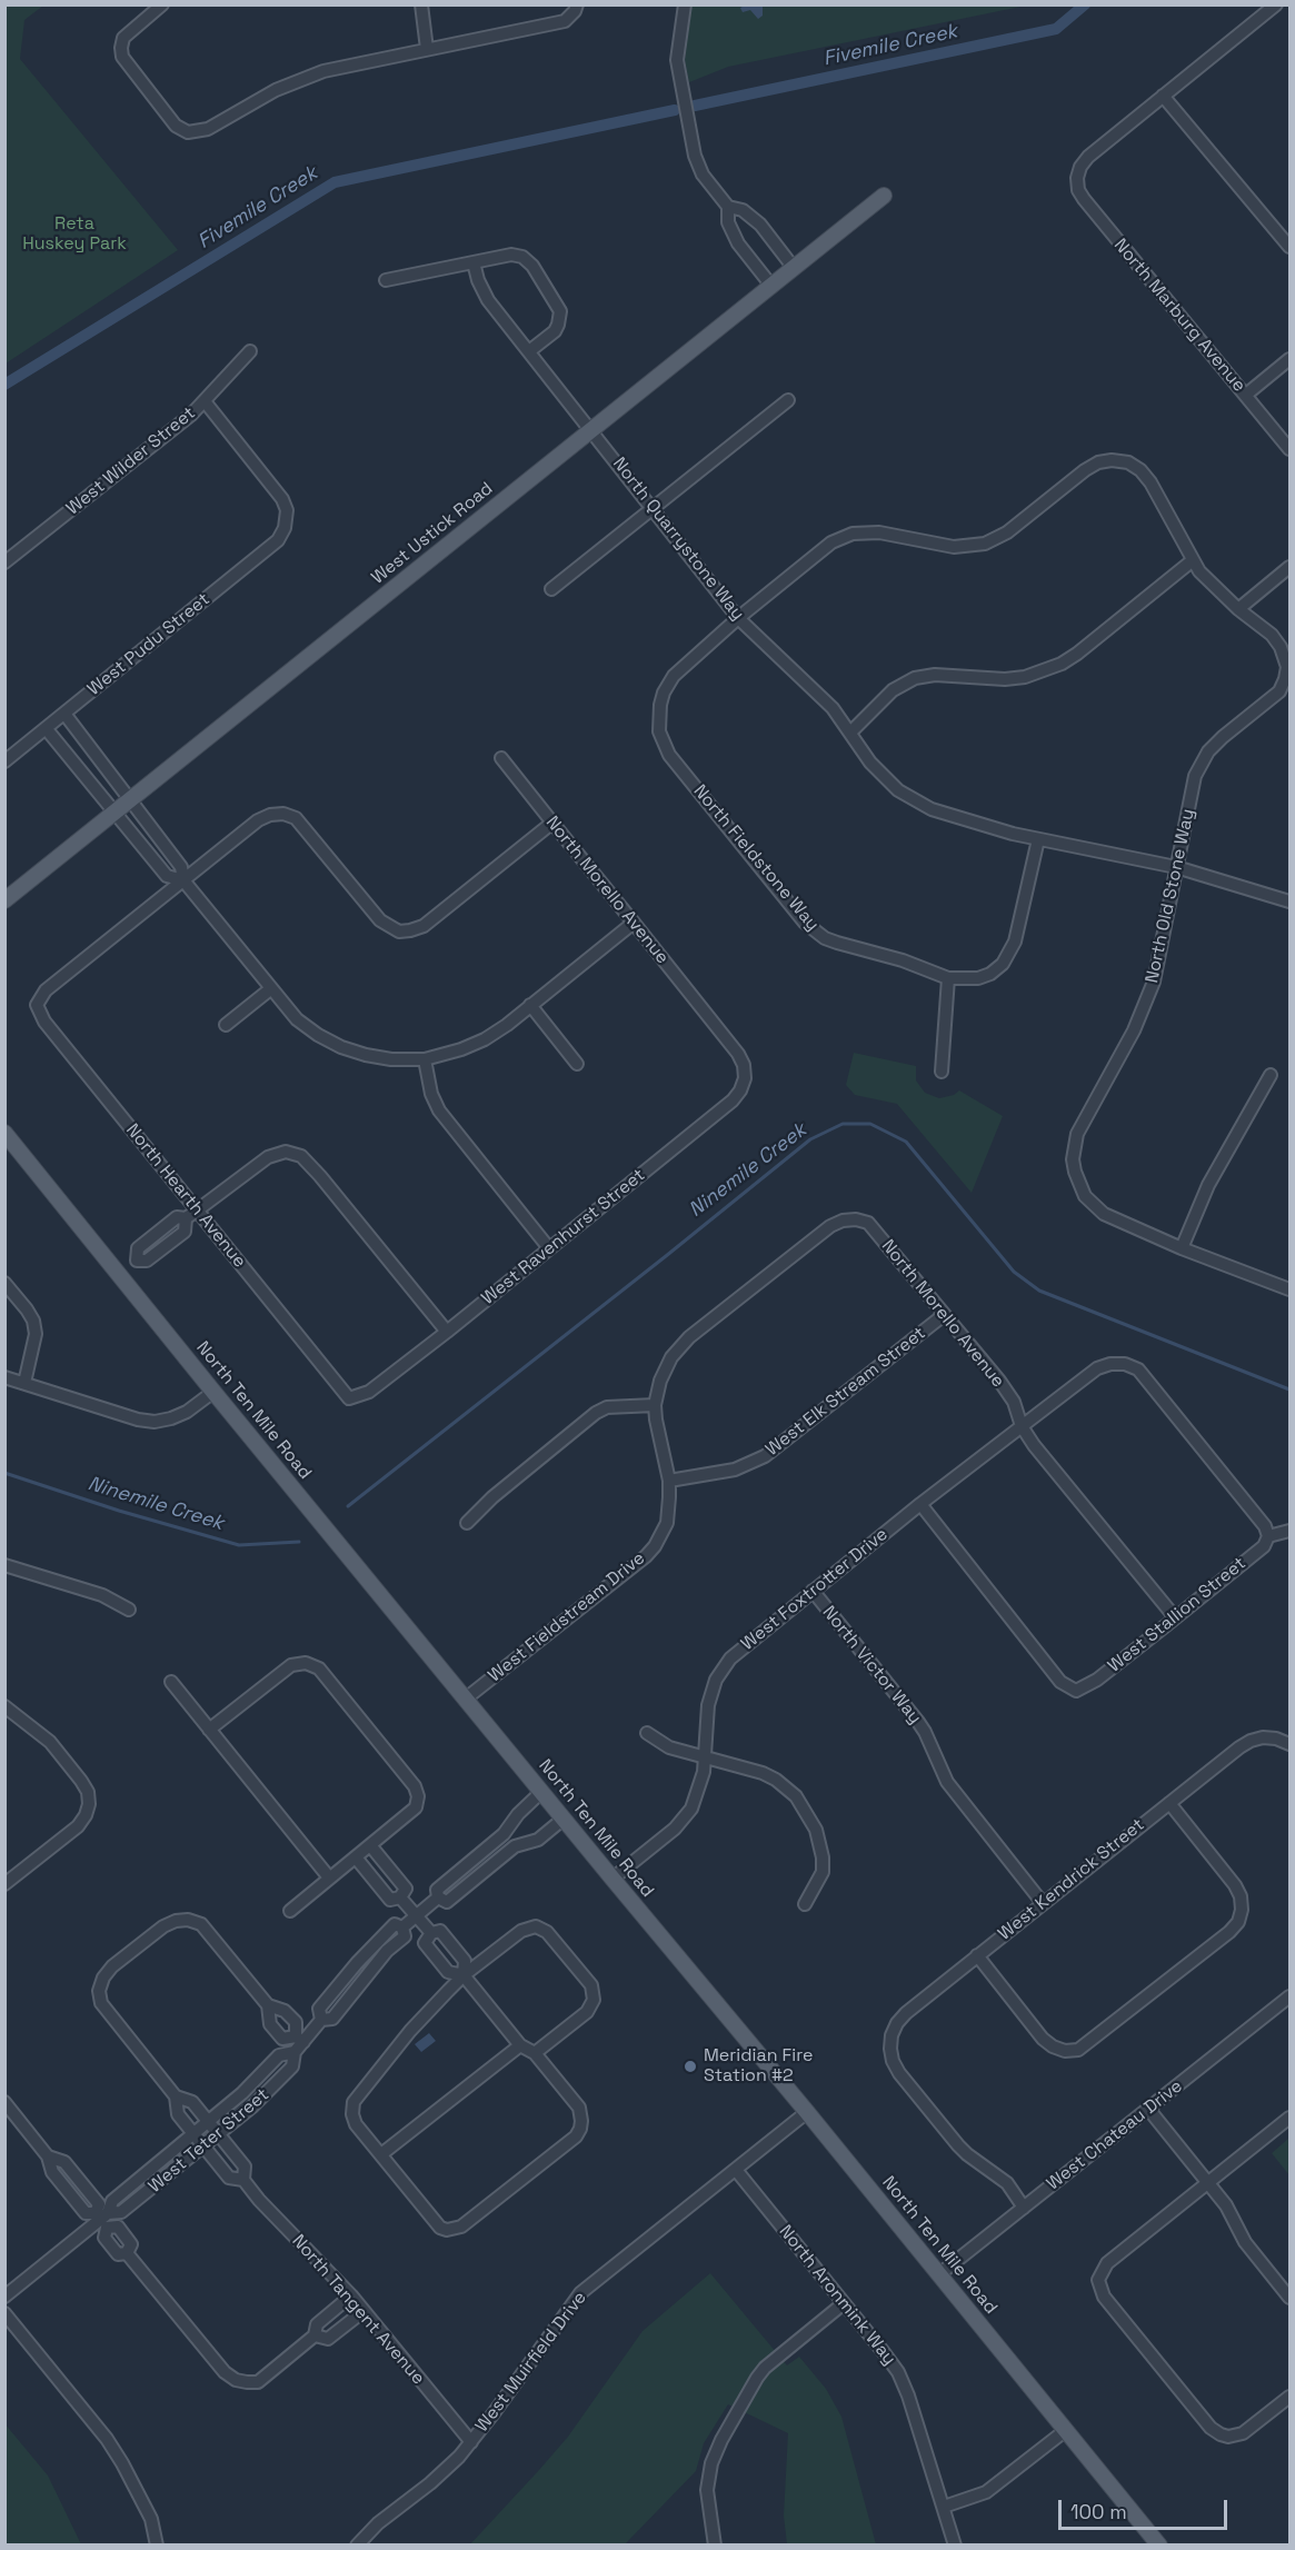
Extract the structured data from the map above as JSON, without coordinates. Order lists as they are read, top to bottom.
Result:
{
  "streets": {
    "main road": ["West Ustick Road", "North Ten Mile Road"],
    "street": [
      "North Marburg Avenue",
      "West Wilder Street",
      "North Quarrystone Way",
      "West Pudu Street",
      "North Fieldstone Way",
      "North Morello Avenue",
      "North Old Stone Way",
      "North Hearth Avenue",
      "West Ravenhurst Street",
      "West Elk Stream Street",
      "West Foxtrotter Drive",
      "West Stallion Street",
      "West Fieldstream Drive",
      "North Victor Way",
      "West Kendrick Street",
      "West Chateau Drive",
      "West Teter Street",
      "North Aronmink Way",
      "North Tangent Avenue",
      "West Muirfield Drive"
    ]
  },
  "crossings": [
    ["West Wilder Street", "West Pudu Street"],
    ["West Ustick Road", "North Quarrystone Way"],
    ["North Quarrystone Way", "North Fieldstone Way"],
    ["North Quarrystone Way", "North Old Stone Way"],
    ["North Fieldstone Way", "North Old Stone Way"],
    ["North Morello Avenue", "West Ravenhurst Street"],
    ["North Morello Avenue", "West Elk Stream Street"],
    ["North Morello Avenue", "West Foxtrotter Drive"],
    ["North Morello Avenue", "West Stallion Street"],
    ["North Morello Avenue", "West Fieldstream Drive"],
    ["North Hearth Avenue", "West Ravenhurst Street"],
    ["West Elk Stream Street", "West Fieldstream Drive"],
    ["North Ten Mile Road", "West Foxtrotter Drive"],
    ["North Ten Mile Road", "West Fieldstream Drive"],
    ["North Ten Mile Road", "West Chateau Drive"],
    ["North Ten Mile Road", "West Teter Street"],
    ["North Ten Mile Road", "West Muirfield Drive"],
    ["West Foxtrotter Drive", "West Stallion Street"],
    ["West Foxtrotter Drive", "North Victor Way"],
    ["North Victor Way", "West Kendrick Street"],
    ["West Kendrick Street", "West Chateau Drive"],
    ["West Teter Street", "North Tangent Avenue"],
    ["North Aronmink Way", "West Muirfield Drive"],
    ["North Tangent Avenue", "West Muirfield Drive"]
  ],
  "water": ["Fivemile Creek", "Ninemile Creek"],
  "parks": ["Reta Huskey Park"],
  "places": ["Meridian Fire Station #2"],
  "scale_bar": "100 m"
}
